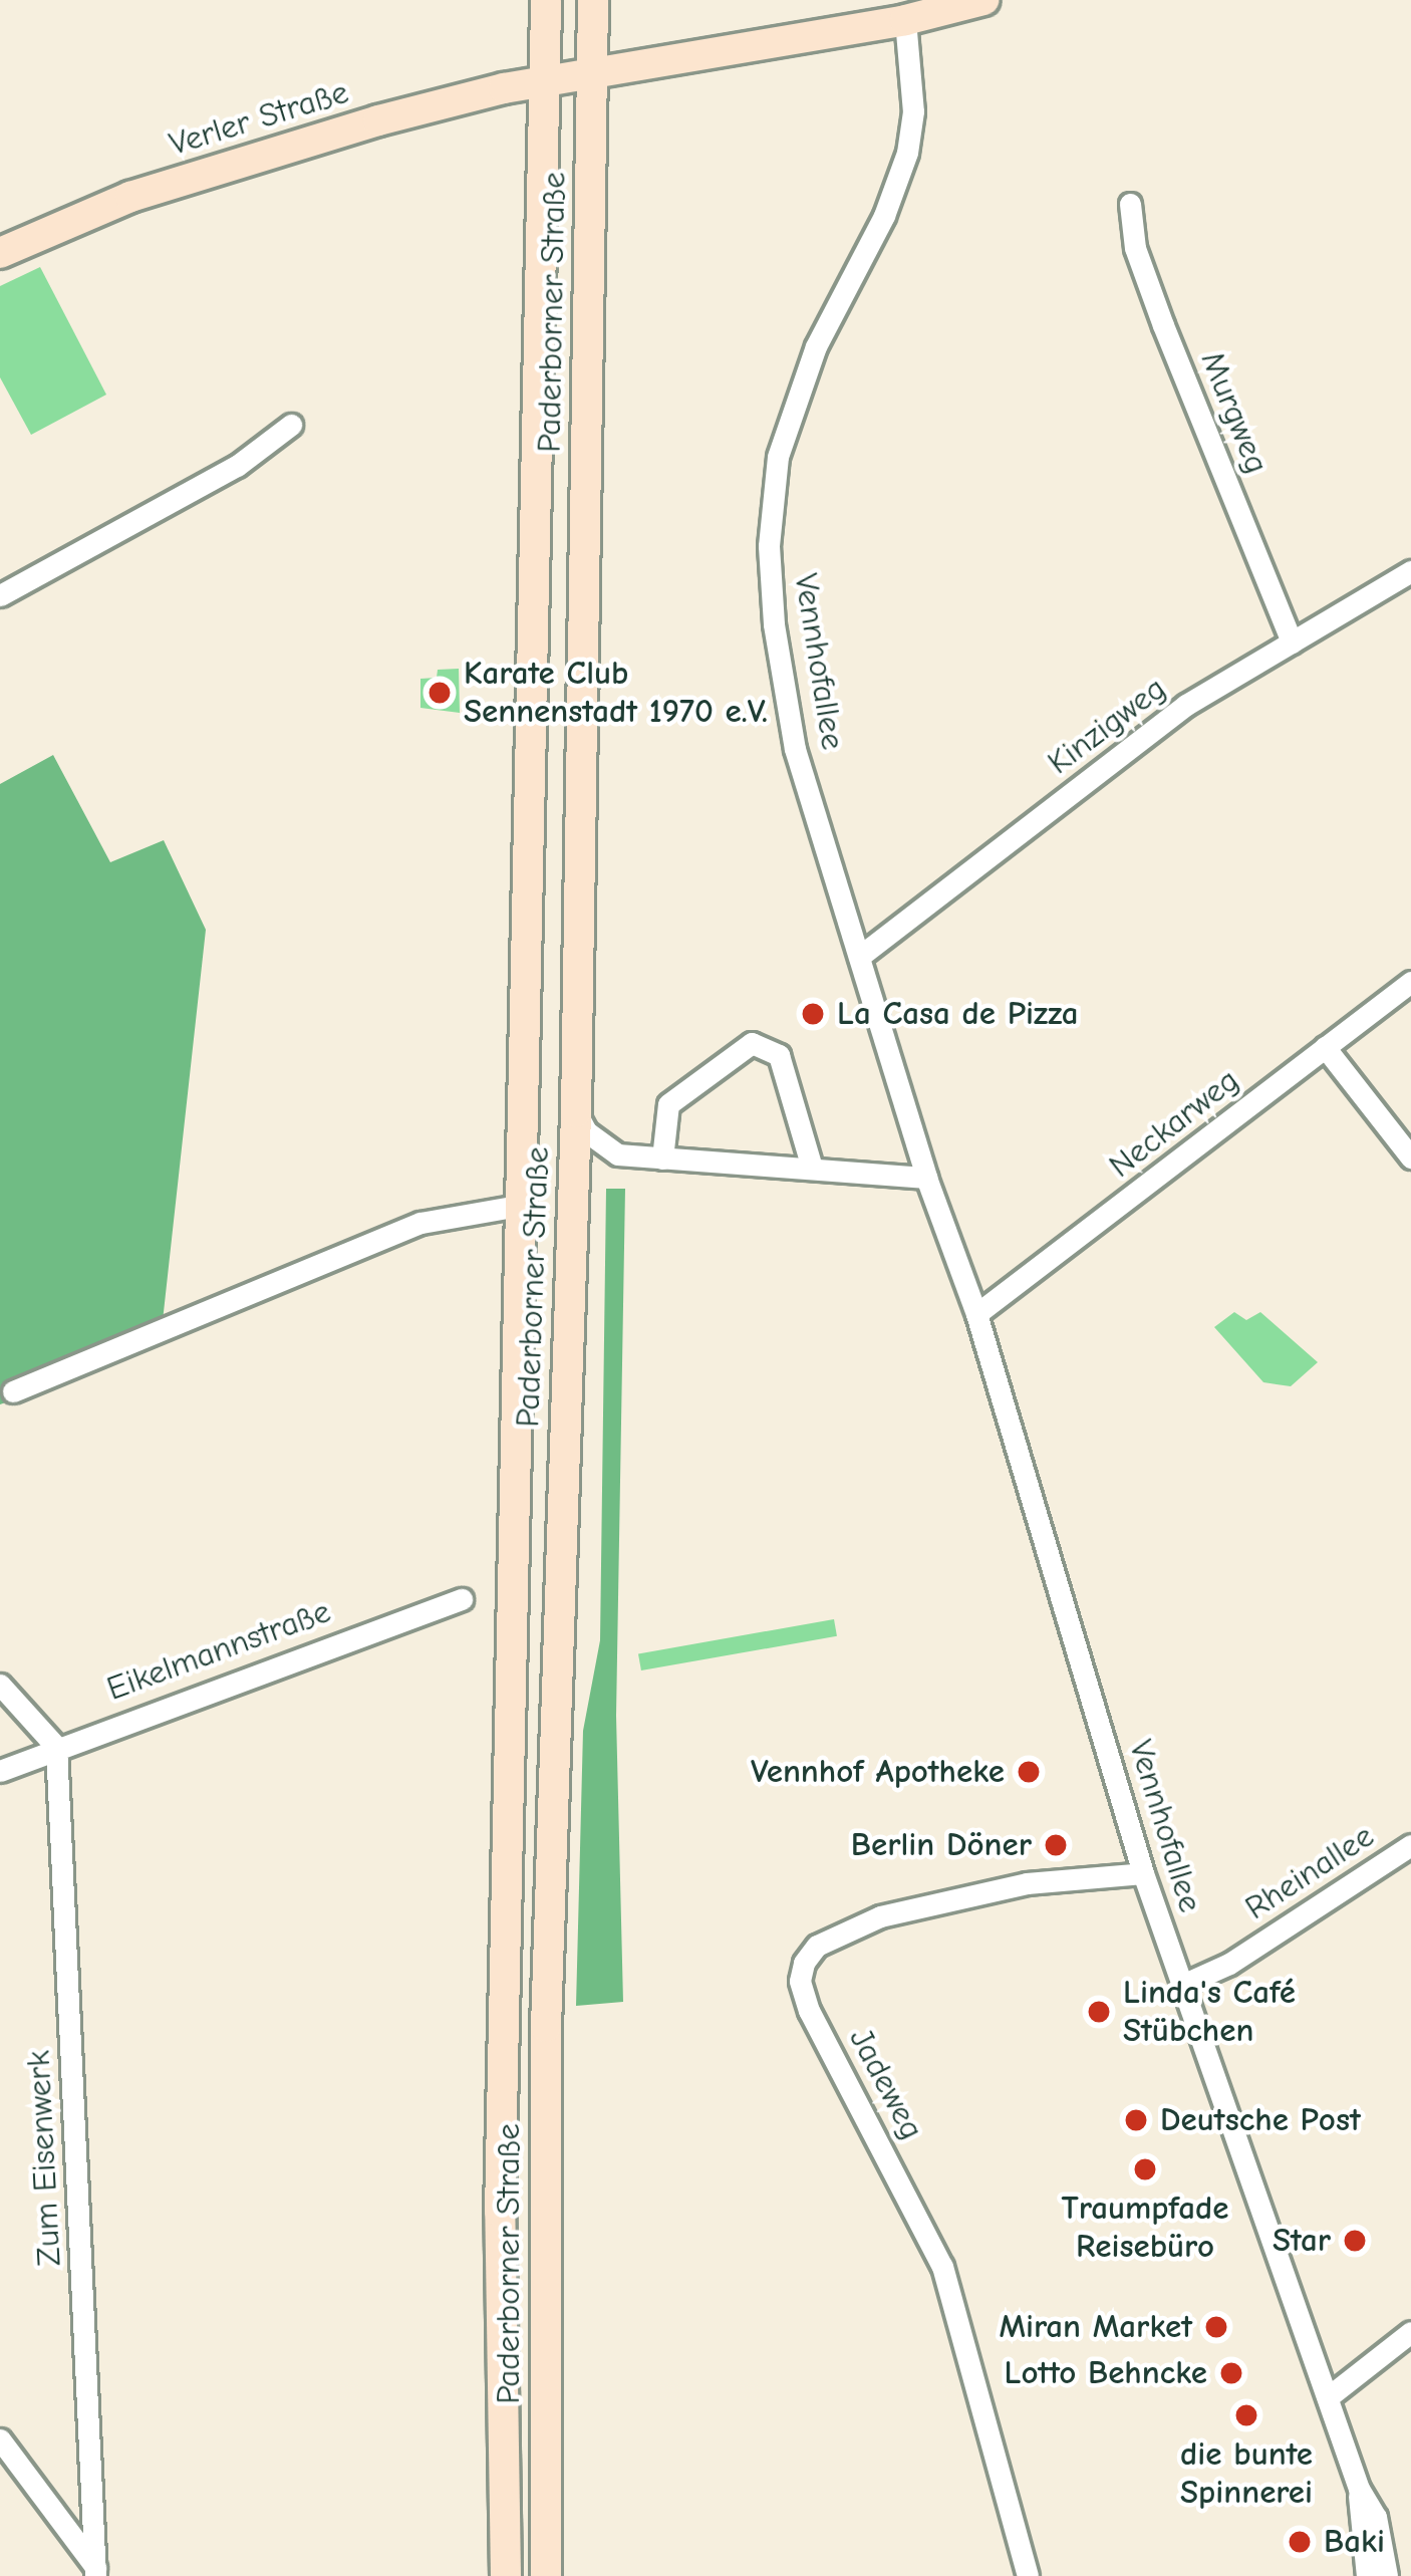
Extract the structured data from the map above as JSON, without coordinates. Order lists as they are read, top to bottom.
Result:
{
  "streets": {
    "main road": ["Verler Straße", "Paderborner Straße"],
    "street": [
      "Murgweg",
      "Vennhofallee",
      "Kinzigweg",
      "Neckarweg",
      "Eikelmannstraße",
      "Rheinallee",
      "Jadeweg",
      "Zum Eisenwerk"
    ]
  },
  "crossings": [
    ["Verler Straße", "Paderborner Straße"],
    ["Verler Straße", "Vennhofallee"],
    ["Murgweg", "Kinzigweg"],
    ["Vennhofallee", "Kinzigweg"],
    ["Vennhofallee", "Neckarweg"],
    ["Vennhofallee", "Rheinallee"],
    ["Vennhofallee", "Jadeweg"],
    ["Eikelmannstraße", "Zum Eisenwerk"]
  ],
  "places": [
    "Karate Club Sennenstadt 1970 e.V.",
    "La Casa de Pizza",
    "Vennhof Apotheke",
    "Berlin Döner",
    "Linda's Café Stübchen",
    "Deutsche Post",
    "Traumpfade Reisebüro",
    "Star",
    "Miran Market",
    "Lotto Behncke",
    "die bunte Spinnerei",
    "Baki"
  ]
}
